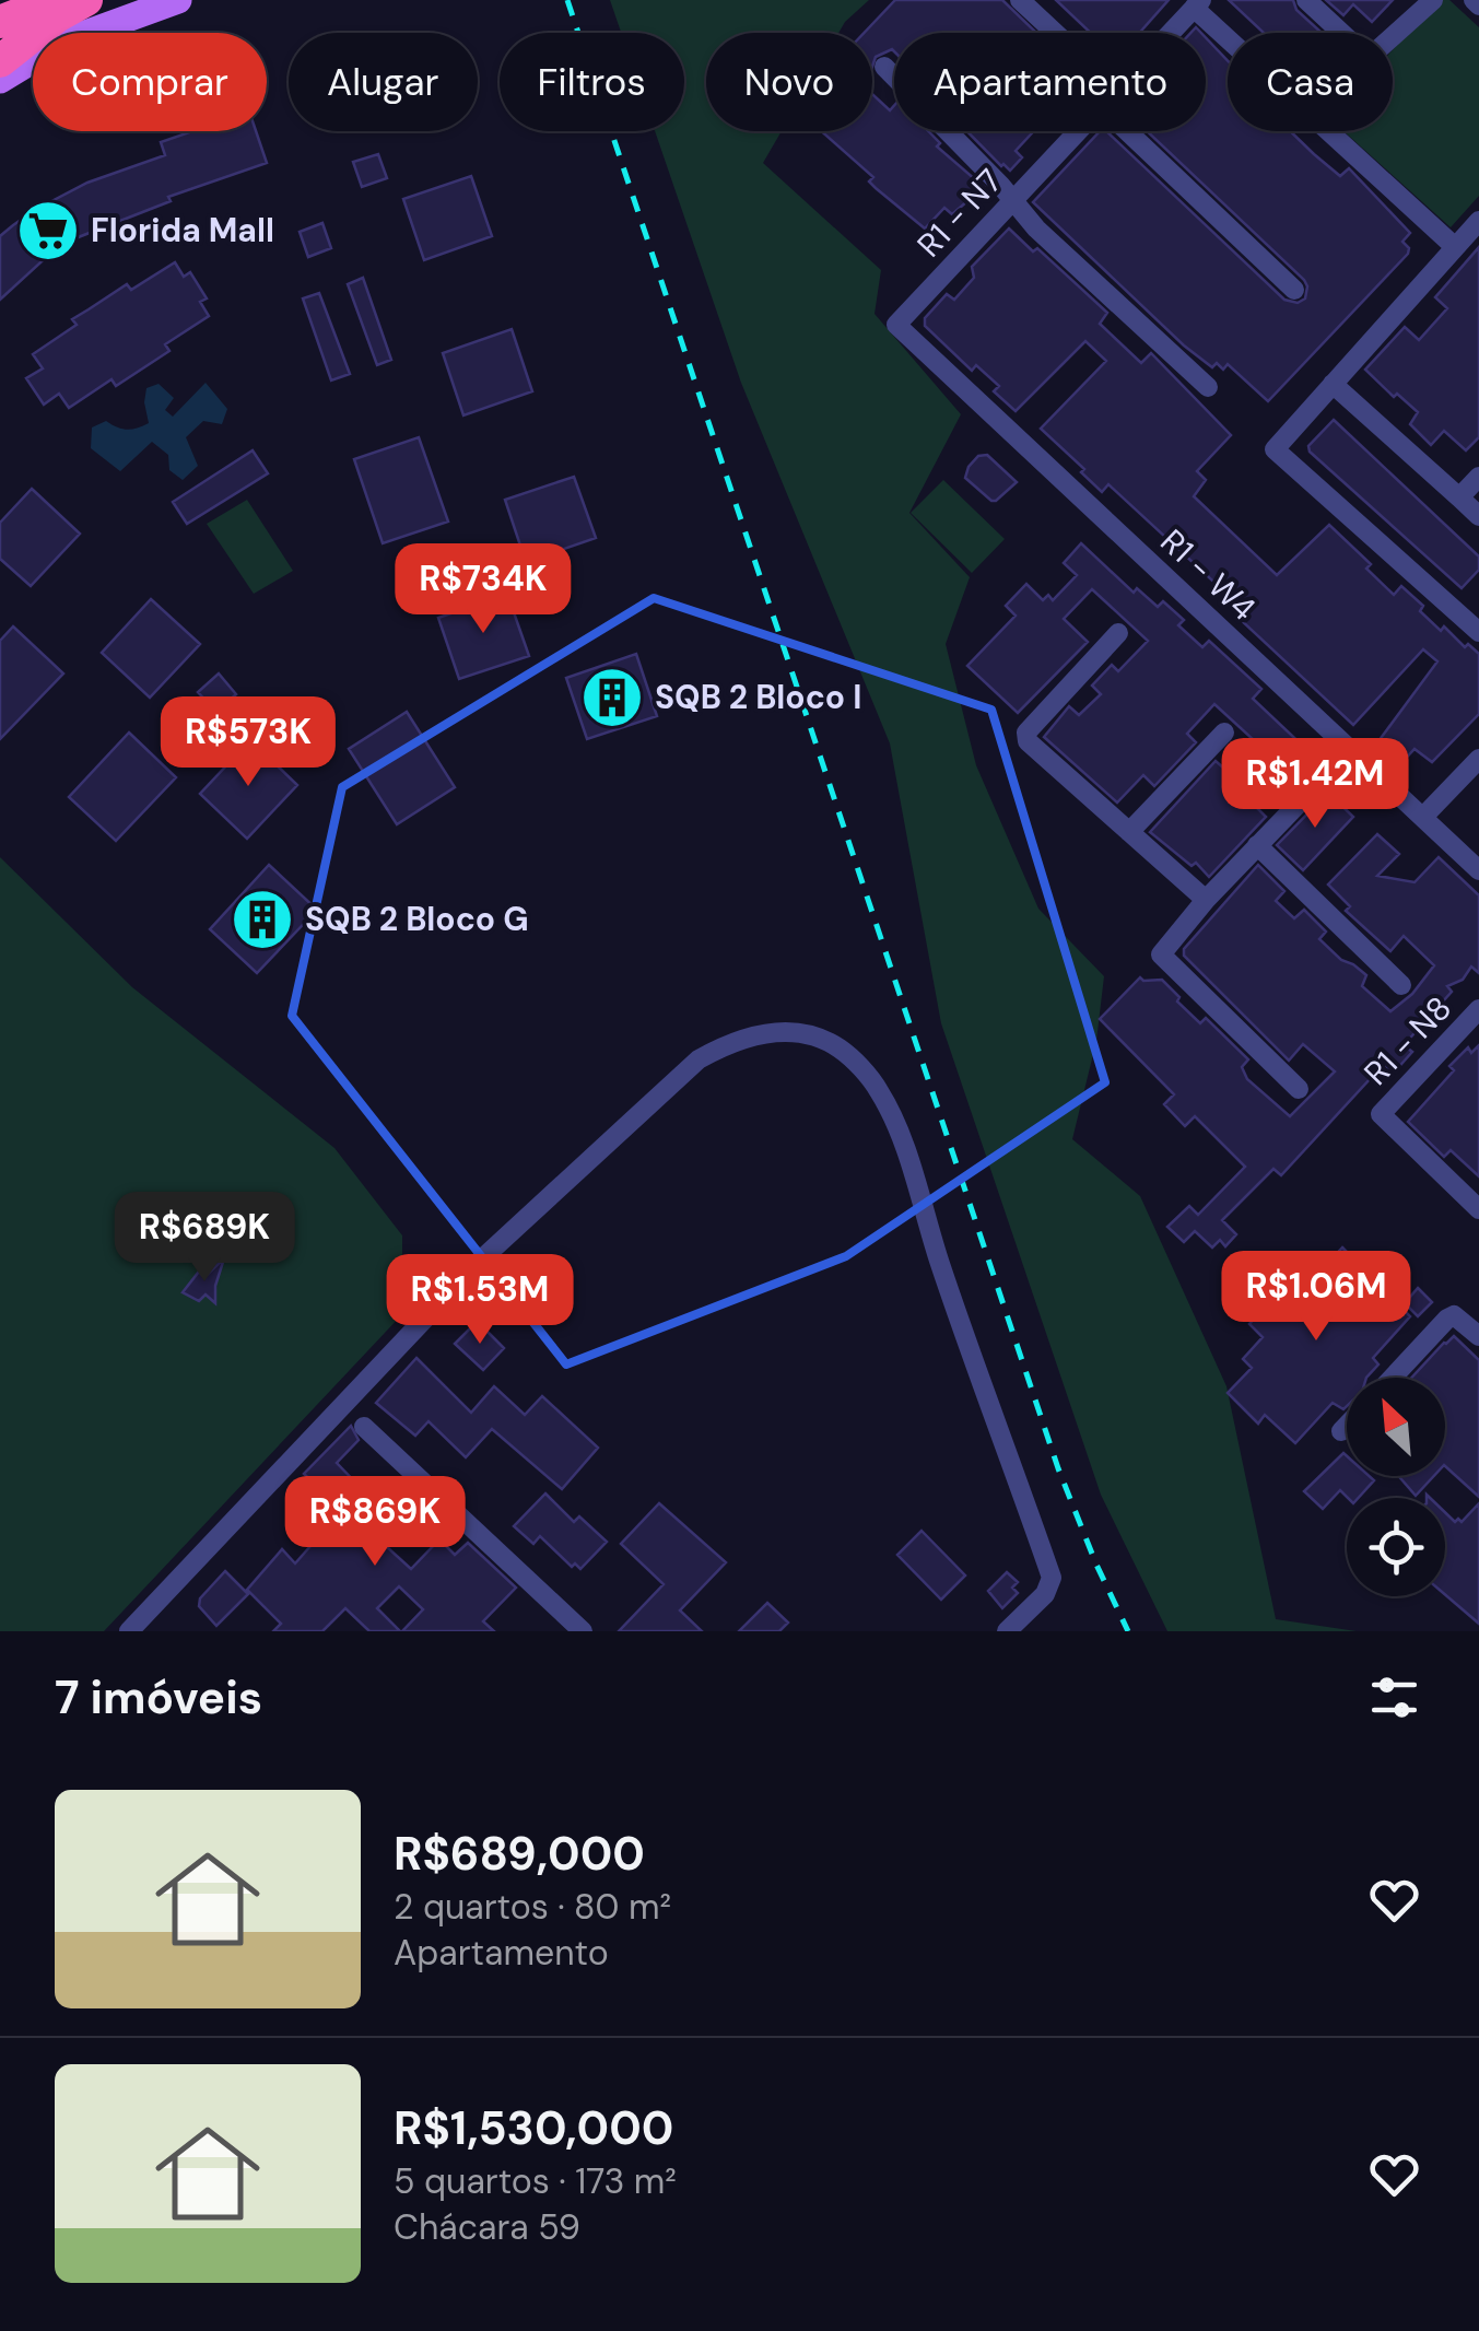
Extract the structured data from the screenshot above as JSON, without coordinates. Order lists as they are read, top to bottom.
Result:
{
  "streets": {
    "street": ["R1 - N7", "R1 - W4", "R1 - N8"]
  },
  "crossings": [
    ["R1 - N7", "R1 - W4"]
  ],
  "places": {
    "supermarket": ["Florida Mall"],
    "building": ["SQB 2 Bloco I", "SQB 2 Bloco G"]
  },
  "north": "top left",
  "page": {
    "chip": [
      "Comprar",
      "Alugar",
      "Filtros",
      "Novo",
      "Apartamento",
      "Casa"
    ],
    "price": [
      "R$734K",
      "R$573K",
      "R$1.42M",
      "R$689K",
      "R$1.06M",
      "R$1.53M",
      "R$869K"
    ],
    "heading": "7 imóveis",
    "list": [
      {
        "name": "R$689,000",
        "note": "2 quartos · 80 m² · Apartamento"
      },
      {
        "name": "R$1,530,000",
        "note": "5 quartos · 173 m² · Chácara 59"
      }
    ]
  }
}
